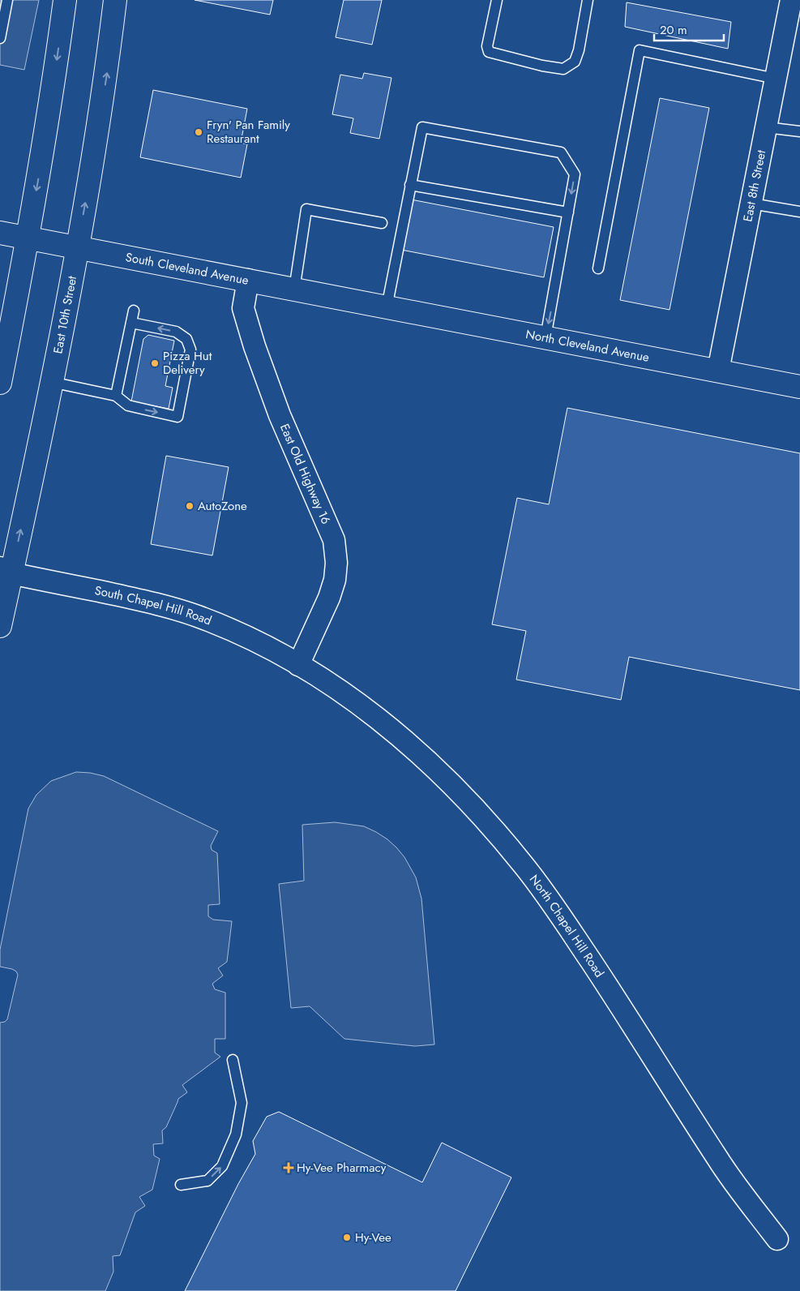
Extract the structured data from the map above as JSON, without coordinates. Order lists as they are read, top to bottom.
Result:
{
  "streets": {
    "main road": ["South Cleveland Avenue", "East 10th Street", "North Cleveland Avenue"],
    "street": [
      "East 8th Street",
      "East Old Highway 16",
      "South Chapel Hill Road",
      "North Chapel Hill Road"
    ]
  },
  "crossings": [
    ["East 8th Street", "North Cleveland Avenue"],
    ["South Cleveland Avenue", "East 10th Street"],
    ["South Cleveland Avenue", "North Cleveland Avenue"],
    ["South Cleveland Avenue", "East Old Highway 16"],
    ["East 10th Street", "South Chapel Hill Road"],
    ["East Old Highway 16", "South Chapel Hill Road"],
    ["East Old Highway 16", "North Chapel Hill Road"],
    ["South Chapel Hill Road", "North Chapel Hill Road"]
  ],
  "places": {
    "other": [
      "Fryn' Pan Family Restaurant",
      "Pizza Hut Delivery",
      "AutoZone",
      "Hy-Vee"
    ],
    "health": ["Hy-Vee Pharmacy"]
  },
  "scale_bar": "20 m"
}
